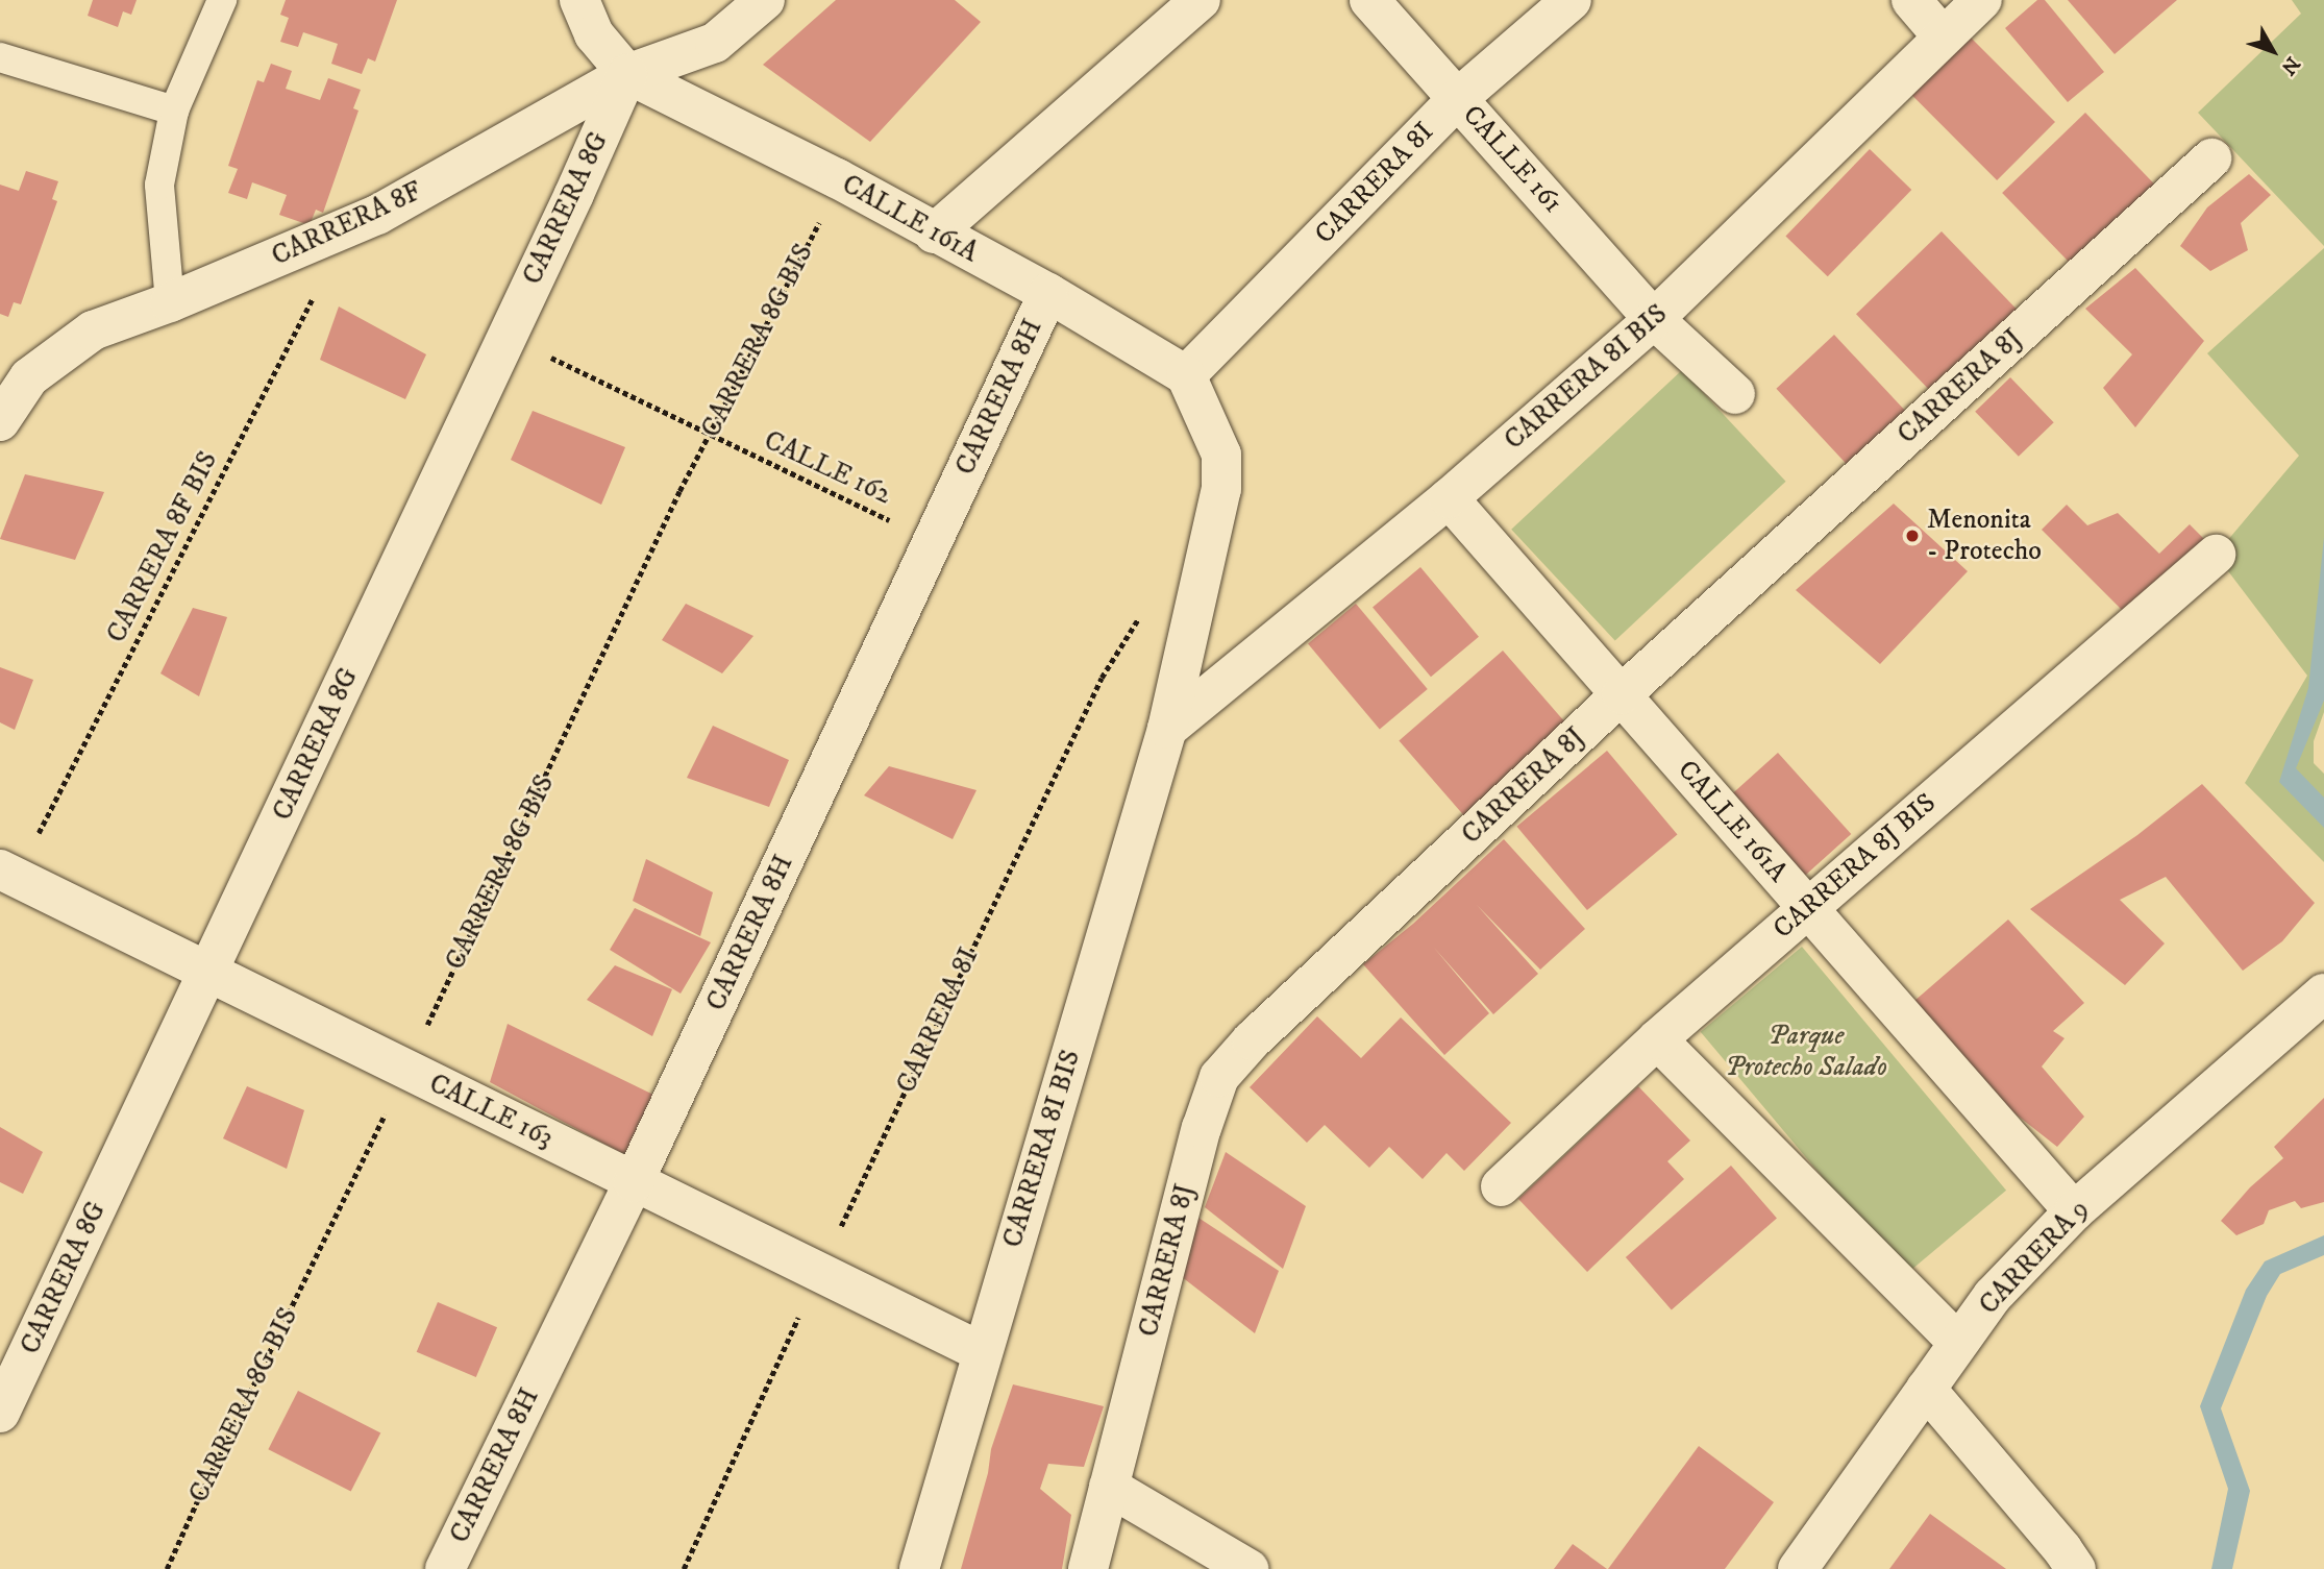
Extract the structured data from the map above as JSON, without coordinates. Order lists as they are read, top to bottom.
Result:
{
  "streets": {
    "street": [
      "CALLE 161",
      "CARRERA 8I",
      "CARRERA 8G",
      "CALLE 161A",
      "CARRERA 8F",
      "CARRERA 8I BIS",
      "CARRERA 8J",
      "CARRERA 8H",
      "CARRERA 8J BIS",
      "CALLE 163",
      "CARRERA 9"
    ],
    "path": ["CARRERA 8G BIS", "CALLE 162", "CARRERA 8F BIS"]
  },
  "crossings": [
    ["CALLE 161", "CARRERA 8I"],
    ["CALLE 161", "CARRERA 8I BIS"],
    ["CARRERA 8I", "CALLE 161A"],
    ["CARRERA 8I", "CARRERA 8I BIS"],
    ["CARRERA 8I", "CALLE 163"],
    ["CARRERA 8G", "CALLE 161A"],
    ["CARRERA 8G", "CARRERA 8F"],
    ["CARRERA 8G", "CALLE 162"],
    ["CARRERA 8G", "CALLE 163"],
    ["CALLE 161A", "CARRERA 8F"],
    ["CALLE 161A", "CARRERA 8G BIS"],
    ["CALLE 161A", "CARRERA 8I BIS"],
    ["CALLE 161A", "CARRERA 8J"],
    ["CALLE 161A", "CARRERA 8H"],
    ["CALLE 161A", "CARRERA 8J BIS"],
    ["CALLE 161A", "CARRERA 9"],
    ["CARRERA 8G BIS", "CALLE 162"],
    ["CARRERA 8G BIS", "CALLE 163"],
    ["CARRERA 8I BIS", "CALLE 163"],
    ["CARRERA 8H", "CALLE 162"],
    ["CARRERA 8H", "CALLE 163"],
    ["CARRERA 8F BIS", "CALLE 163"]
  ],
  "parks": ["Parque Protecho Salado"],
  "places": ["Menonita - Protecho"],
  "north": "bottom right"
}
